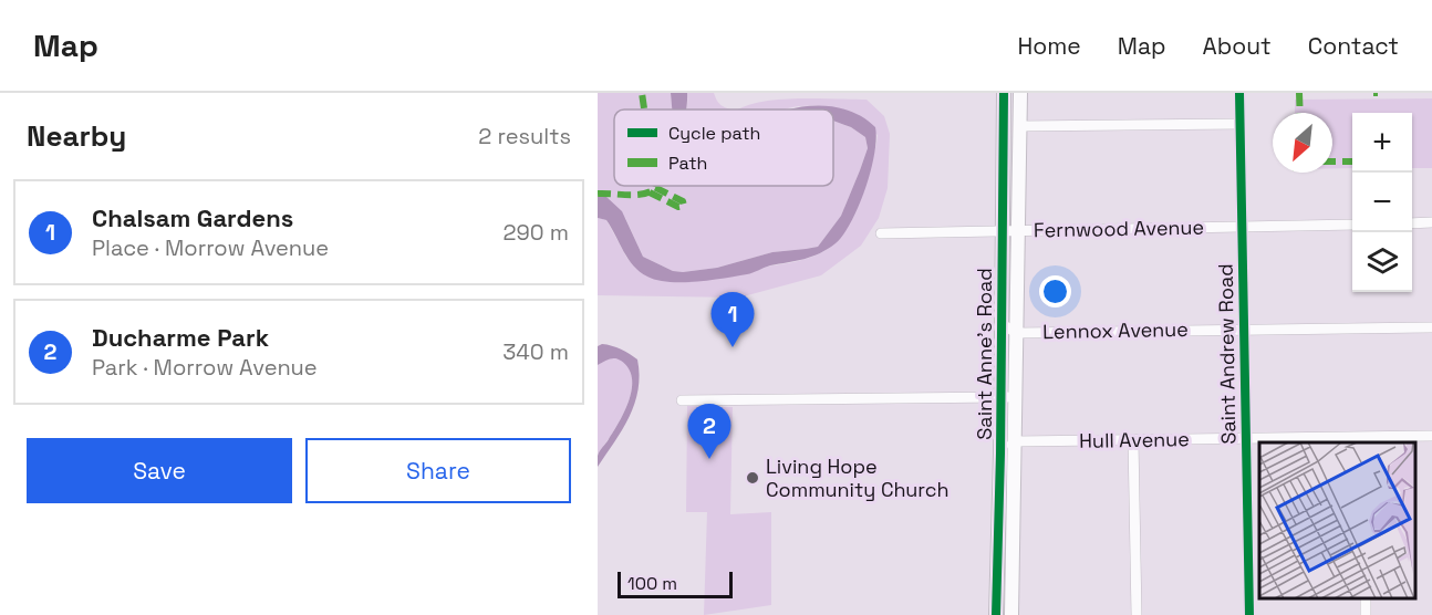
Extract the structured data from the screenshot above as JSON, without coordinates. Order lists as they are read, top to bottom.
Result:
{
  "streets": {
    "main road": ["Saint Anne's Road"],
    "street": [
      "Fernwood Avenue",
      "Lennox Avenue",
      "Saint Andrew Road",
      "Hull Avenue"
    ]
  },
  "crossings": [
    ["Fernwood Avenue", "Saint Anne's Road"],
    ["Fernwood Avenue", "Saint Andrew Road"],
    ["Lennox Avenue", "Saint Anne's Road"],
    ["Lennox Avenue", "Saint Andrew Road"],
    ["Saint Anne's Road", "Hull Avenue"],
    ["Saint Andrew Road", "Hull Avenue"]
  ],
  "places": ["Living Hope Community Church"],
  "legend": ["Cycle path", "Path"],
  "scale_bar": "100 m",
  "north": "bottom left",
  "page": {
    "header": "Map",
    "nav": [
      "Home",
      "Map",
      "About",
      "Contact"
    ],
    "heading": ["Nearby", "2 results"],
    "map_buttons": ["+", "−"],
    "list": [
      {
        "mark": "1",
        "name": "Chalsam Gardens",
        "note": "Place · Morrow Avenue",
        "value": "290 m"
      },
      {
        "mark": "2",
        "name": "Ducharme Park",
        "note": "Park · Morrow Avenue",
        "value": "340 m"
      }
    ],
    "pins": ["1", "2"],
    "buttons": ["Save", "Share"],
    "scale": "100 m"
  }
}
